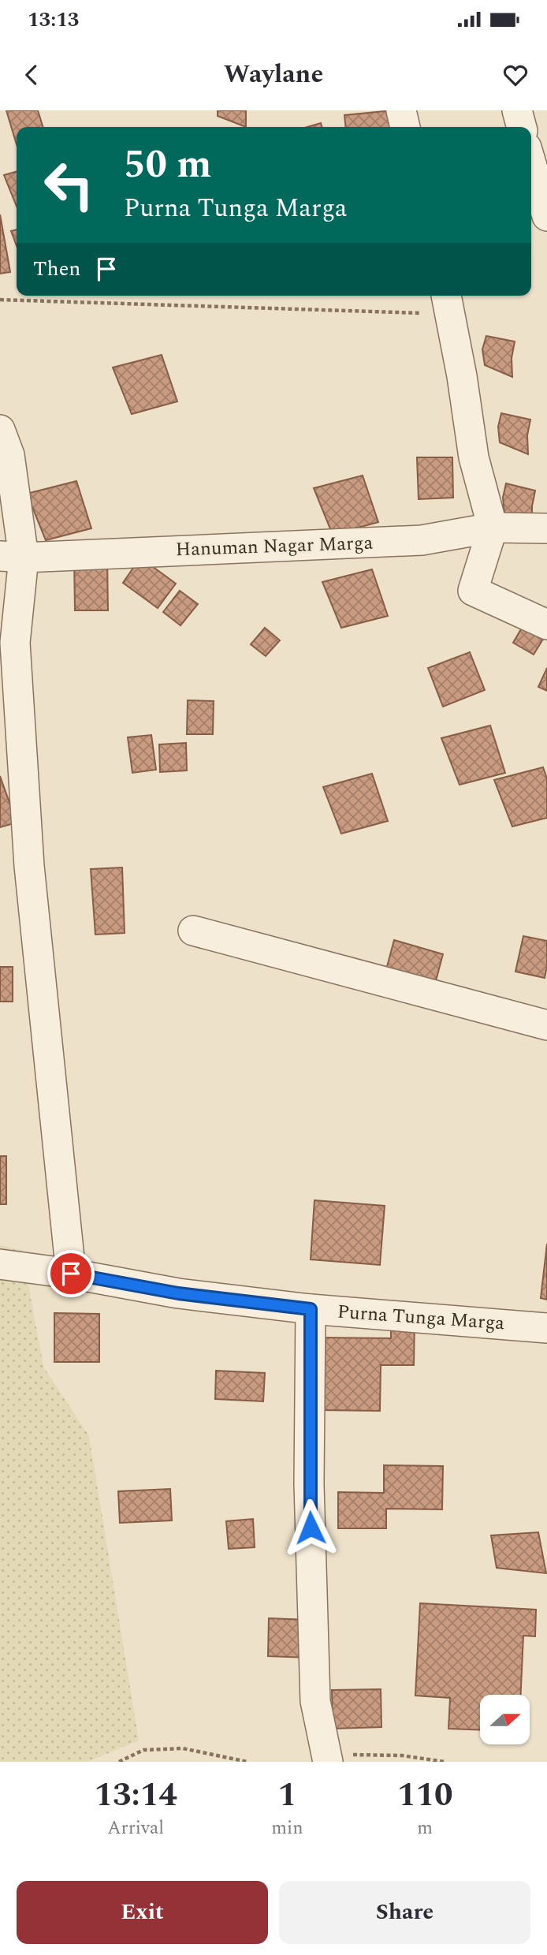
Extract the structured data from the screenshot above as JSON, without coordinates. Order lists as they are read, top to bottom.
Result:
{
  "streets": {
    "street": ["Hanuman Nagar Marga", "Purna Tunga Marga"]
  },
  "north": "right",
  "page": {
    "status": "13:13",
    "header": "Waylane",
    "turn": ["50 m", "Purna Tunga Marga"],
    "then": "Then",
    "eta": [
      "13:14",
      "Arrival",
      "1",
      "min",
      "110",
      "m"
    ],
    "buttons": ["Exit", "Share"]
  }
}
